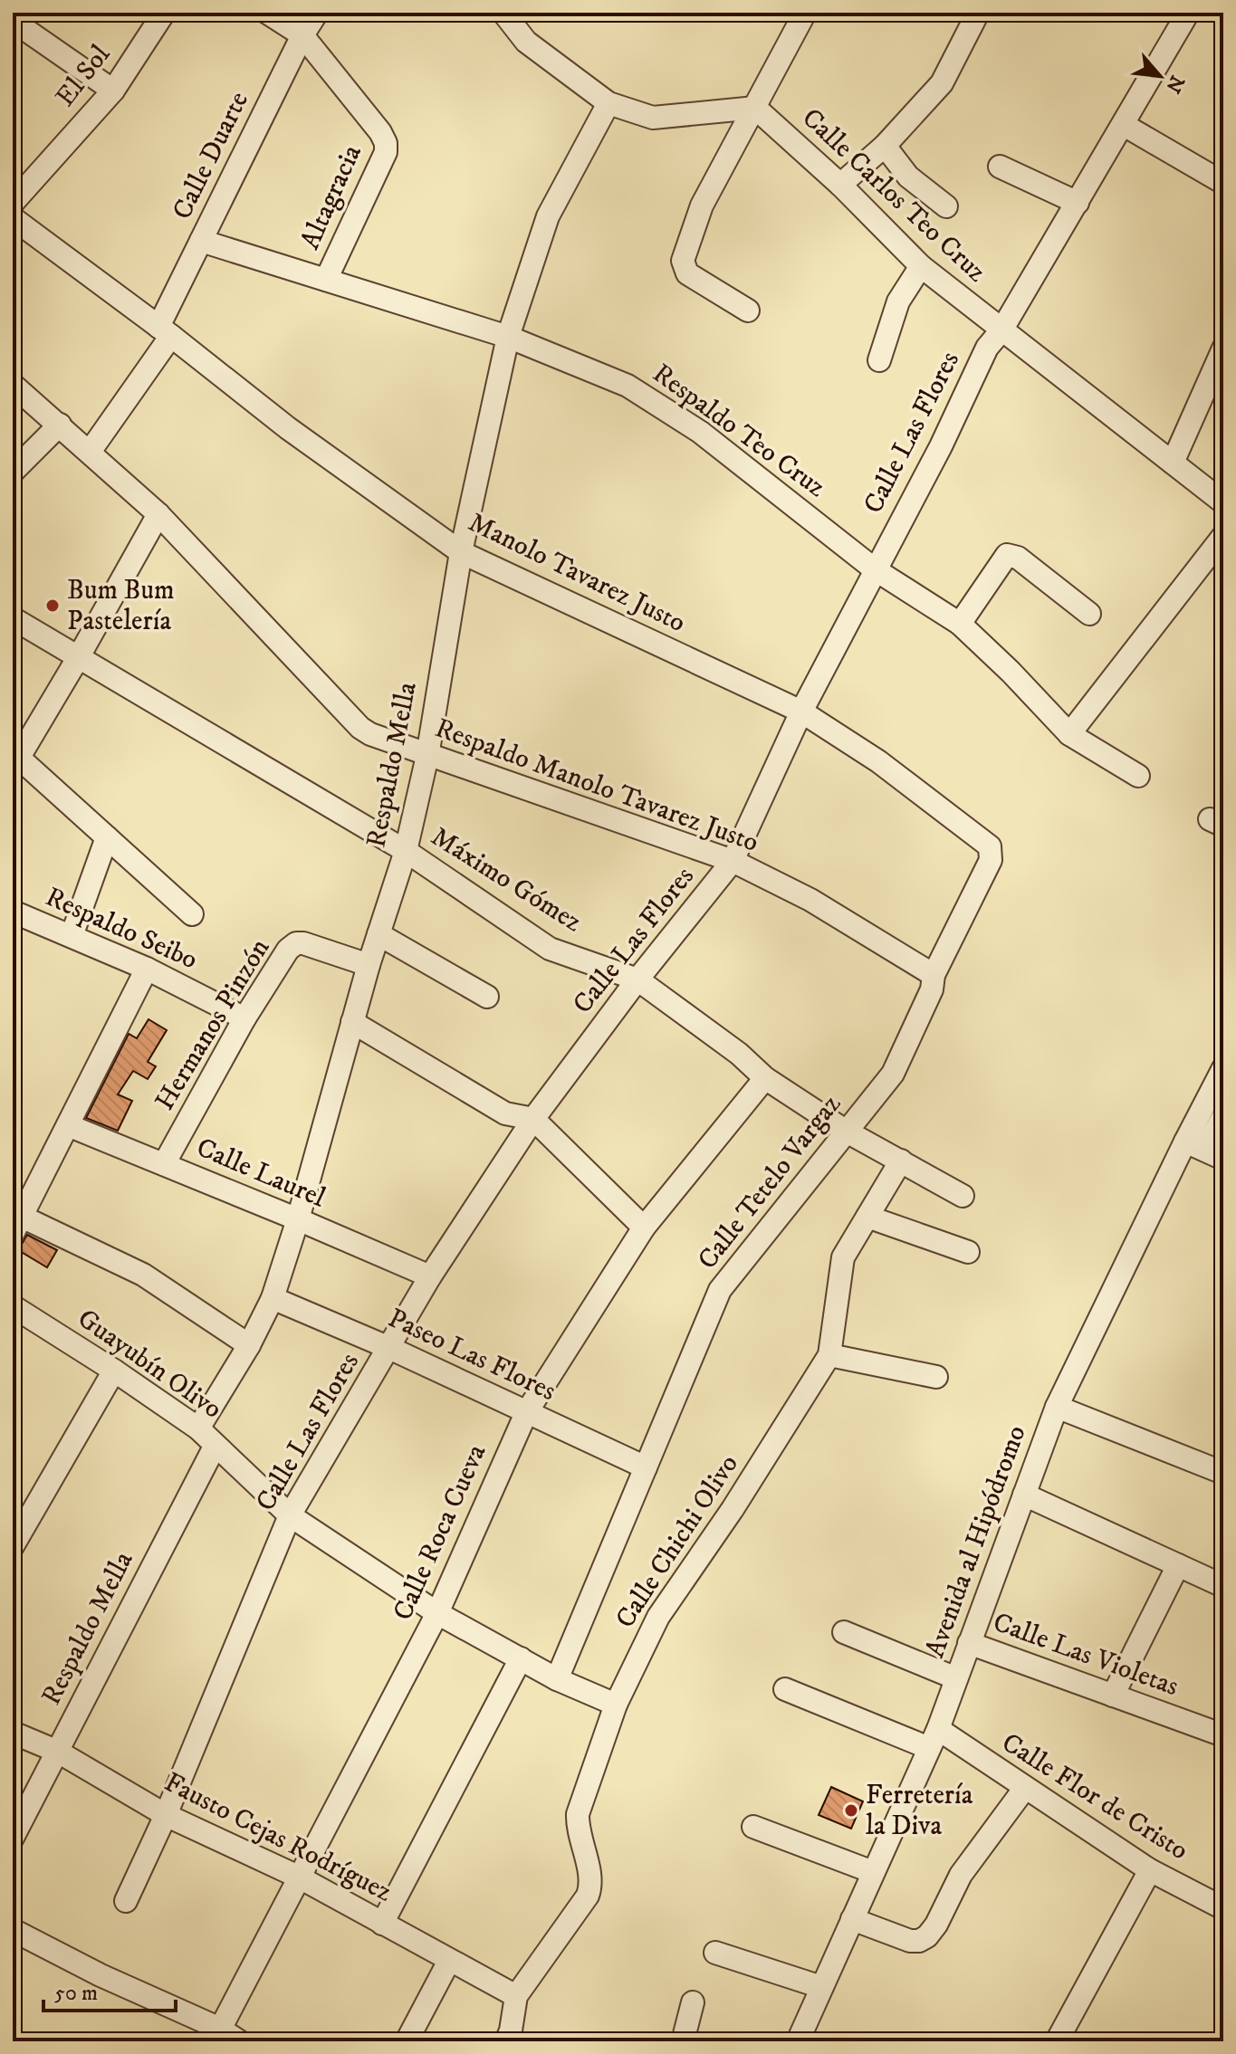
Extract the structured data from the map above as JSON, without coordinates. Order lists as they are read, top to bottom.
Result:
{
  "streets": {
    "street": [
      "El Sol",
      "Calle Duarte",
      "Calle Carlos Teo Cruz",
      "Altagracia",
      "Respaldo Teo Cruz",
      "Calle Las Flores",
      "Manolo Tavarez Justo",
      "Respaldo Mella",
      "Respaldo Manolo Tavarez Justo",
      "Máximo Gómez",
      "Respaldo Seibo",
      "Hermanos Pinzón",
      "Calle Laurel",
      "Calle Tetelo Vargaz",
      "Paseo Las Flores",
      "Guayubín Olivo",
      "Calle Roca Cueva",
      "Calle Chichi Olivo",
      "Avenida al Hipódromo",
      "Calle Las Violetas",
      "Calle Flor de Cristo",
      "Fausto Cejas Rodríguez"
    ]
  },
  "crossings": [
    ["Calle Duarte", "Altagracia"],
    ["Calle Duarte", "Respaldo Teo Cruz"],
    ["Calle Duarte", "Manolo Tavarez Justo"],
    ["Calle Duarte", "Respaldo Manolo Tavarez Justo"],
    ["Calle Carlos Teo Cruz", "Calle Las Flores"],
    ["Altagracia", "Respaldo Teo Cruz"],
    ["Respaldo Teo Cruz", "Calle Las Flores"],
    ["Respaldo Teo Cruz", "Respaldo Mella"],
    ["Calle Las Flores", "Manolo Tavarez Justo"],
    ["Calle Las Flores", "Respaldo Manolo Tavarez Justo"],
    ["Calle Las Flores", "Máximo Gómez"],
    ["Calle Las Flores", "Calle Laurel"],
    ["Calle Las Flores", "Paseo Las Flores"],
    ["Calle Las Flores", "Guayubín Olivo"],
    ["Calle Las Flores", "Fausto Cejas Rodríguez"],
    ["Manolo Tavarez Justo", "Respaldo Mella"],
    ["Manolo Tavarez Justo", "Calle Tetelo Vargaz"],
    ["Respaldo Mella", "Respaldo Manolo Tavarez Justo"],
    ["Respaldo Mella", "Máximo Gómez"],
    ["Respaldo Mella", "Hermanos Pinzón"],
    ["Respaldo Mella", "Calle Laurel"],
    ["Respaldo Mella", "Paseo Las Flores"],
    ["Respaldo Mella", "Guayubín Olivo"],
    ["Respaldo Mella", "Fausto Cejas Rodríguez"],
    ["Respaldo Manolo Tavarez Justo", "Calle Tetelo Vargaz"],
    ["Máximo Gómez", "Calle Tetelo Vargaz"],
    ["Máximo Gómez", "Calle Roca Cueva"],
    ["Máximo Gómez", "Calle Chichi Olivo"],
    ["Respaldo Seibo", "Hermanos Pinzón"],
    ["Hermanos Pinzón", "Calle Laurel"],
    ["Calle Tetelo Vargaz", "Paseo Las Flores"],
    ["Calle Tetelo Vargaz", "Guayubín Olivo"],
    ["Paseo Las Flores", "Calle Roca Cueva"],
    ["Guayubín Olivo", "Calle Roca Cueva"],
    ["Guayubín Olivo", "Calle Chichi Olivo"],
    ["Calle Roca Cueva", "Fausto Cejas Rodríguez"],
    ["Calle Chichi Olivo", "Fausto Cejas Rodríguez"],
    ["Avenida al Hipódromo", "Calle Las Violetas"],
    ["Avenida al Hipódromo", "Calle Flor de Cristo"]
  ],
  "places": ["Bum Bum Pastelería", "Ferretería la Diva"],
  "scale_bar": "50 m",
  "north": "bottom right"
}
